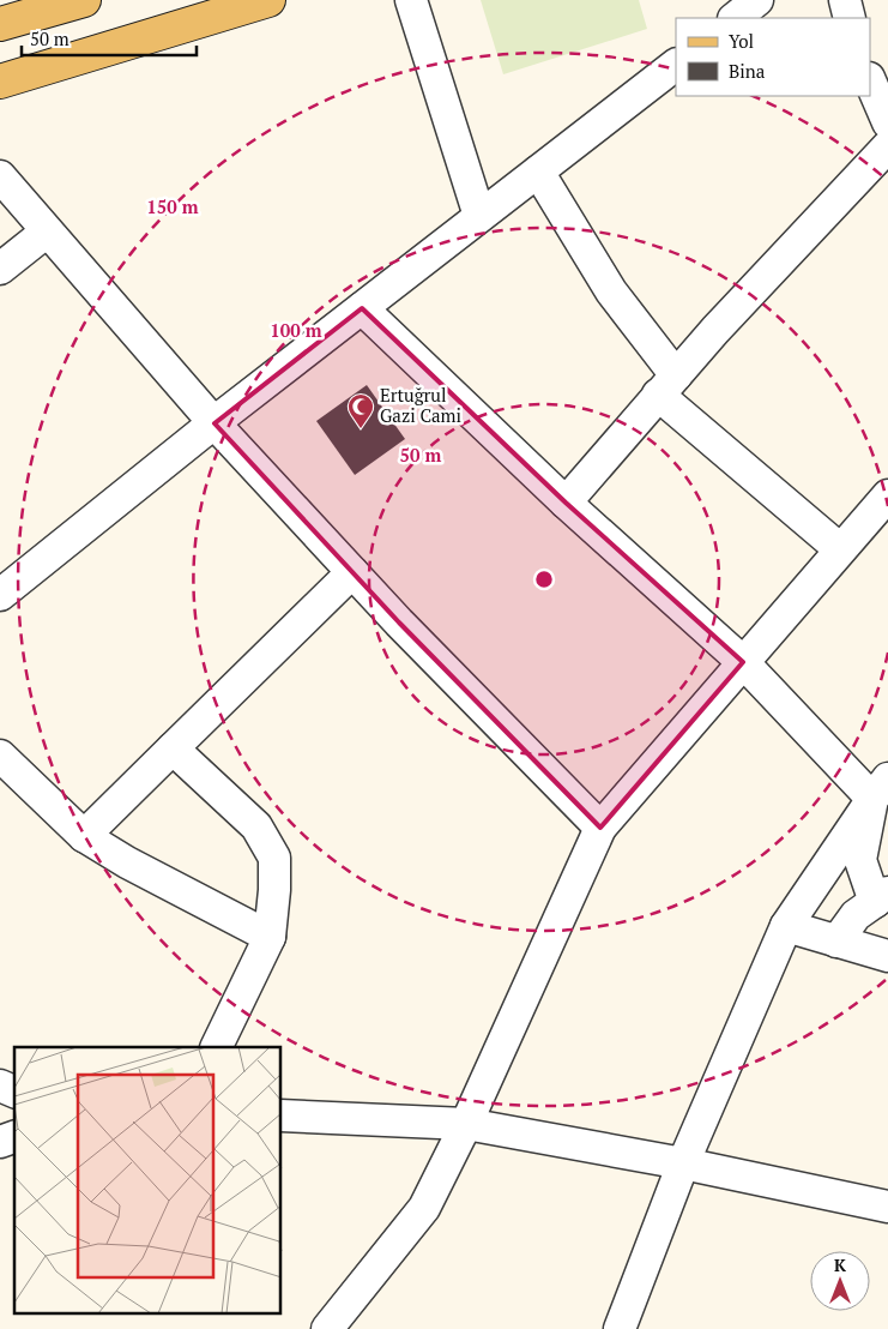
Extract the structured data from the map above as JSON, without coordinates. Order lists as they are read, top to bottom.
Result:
{
  "places": {
    "mosque": ["Ertuğrul Gazi Cami"]
  },
  "legend": ["Yol", "Bina"],
  "scale_bar": "50 m",
  "north": "top",
  "rings": ["150 m", "100 m", "50 m"]
}
